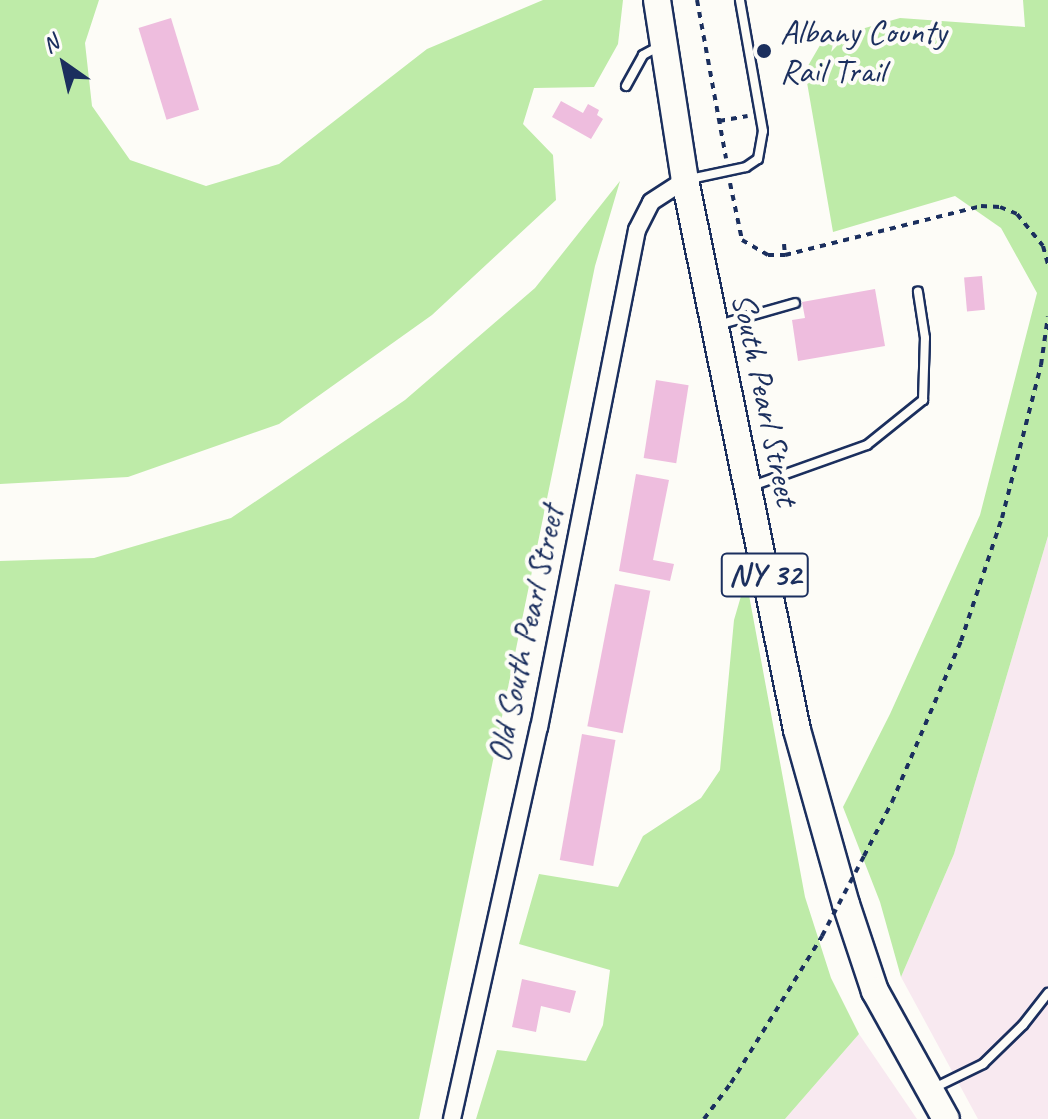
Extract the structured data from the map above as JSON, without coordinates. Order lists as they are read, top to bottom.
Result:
{
  "streets": {
    "main road": ["South Pearl Street", "NY 32"],
    "street": ["Old South Pearl Street"]
  },
  "crossings": [
    ["South Pearl Street", "Old South Pearl Street"]
  ],
  "places": ["Albany County Rail Trail"],
  "north": "top left"
}
